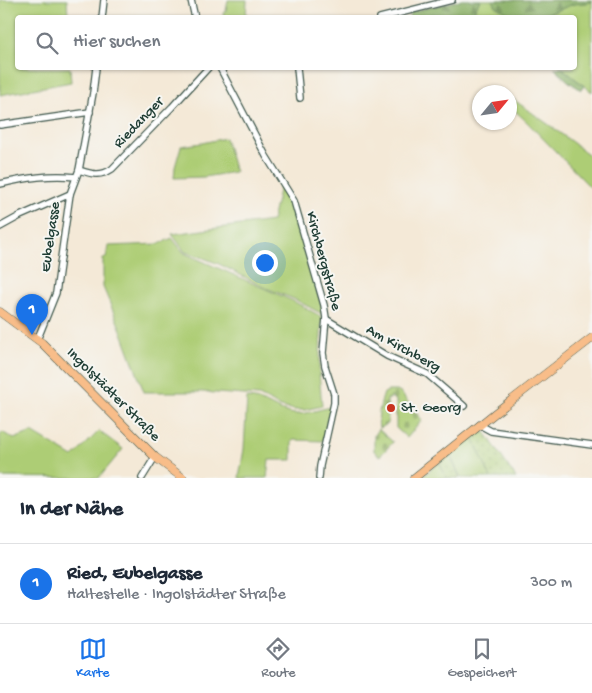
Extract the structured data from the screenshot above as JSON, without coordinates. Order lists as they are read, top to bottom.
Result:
{
  "streets": {
    "main road": ["Ingolstädter Straße"],
    "street": [
      "Riedanger",
      "Eubelgasse",
      "Kirchbergstraße",
      "Am Kirchberg"
    ]
  },
  "crossings": [
    ["Riedanger", "Eubelgasse"],
    ["Eubelgasse", "Ingolstädter Straße"],
    ["Kirchbergstraße", "Am Kirchberg"]
  ],
  "places": ["St. Georg"],
  "north": "top right",
  "page": {
    "search": "Hier suchen",
    "pins": "1",
    "heading": "In der Nähe",
    "list": [
      {
        "mark": "1",
        "name": "Ried, Eubelgasse",
        "note": "Haltestelle · Ingolstädter Straße",
        "value": "300 m"
      }
    ],
    "nav": ["Karte", "Route", "Gespeichert"]
  }
}
